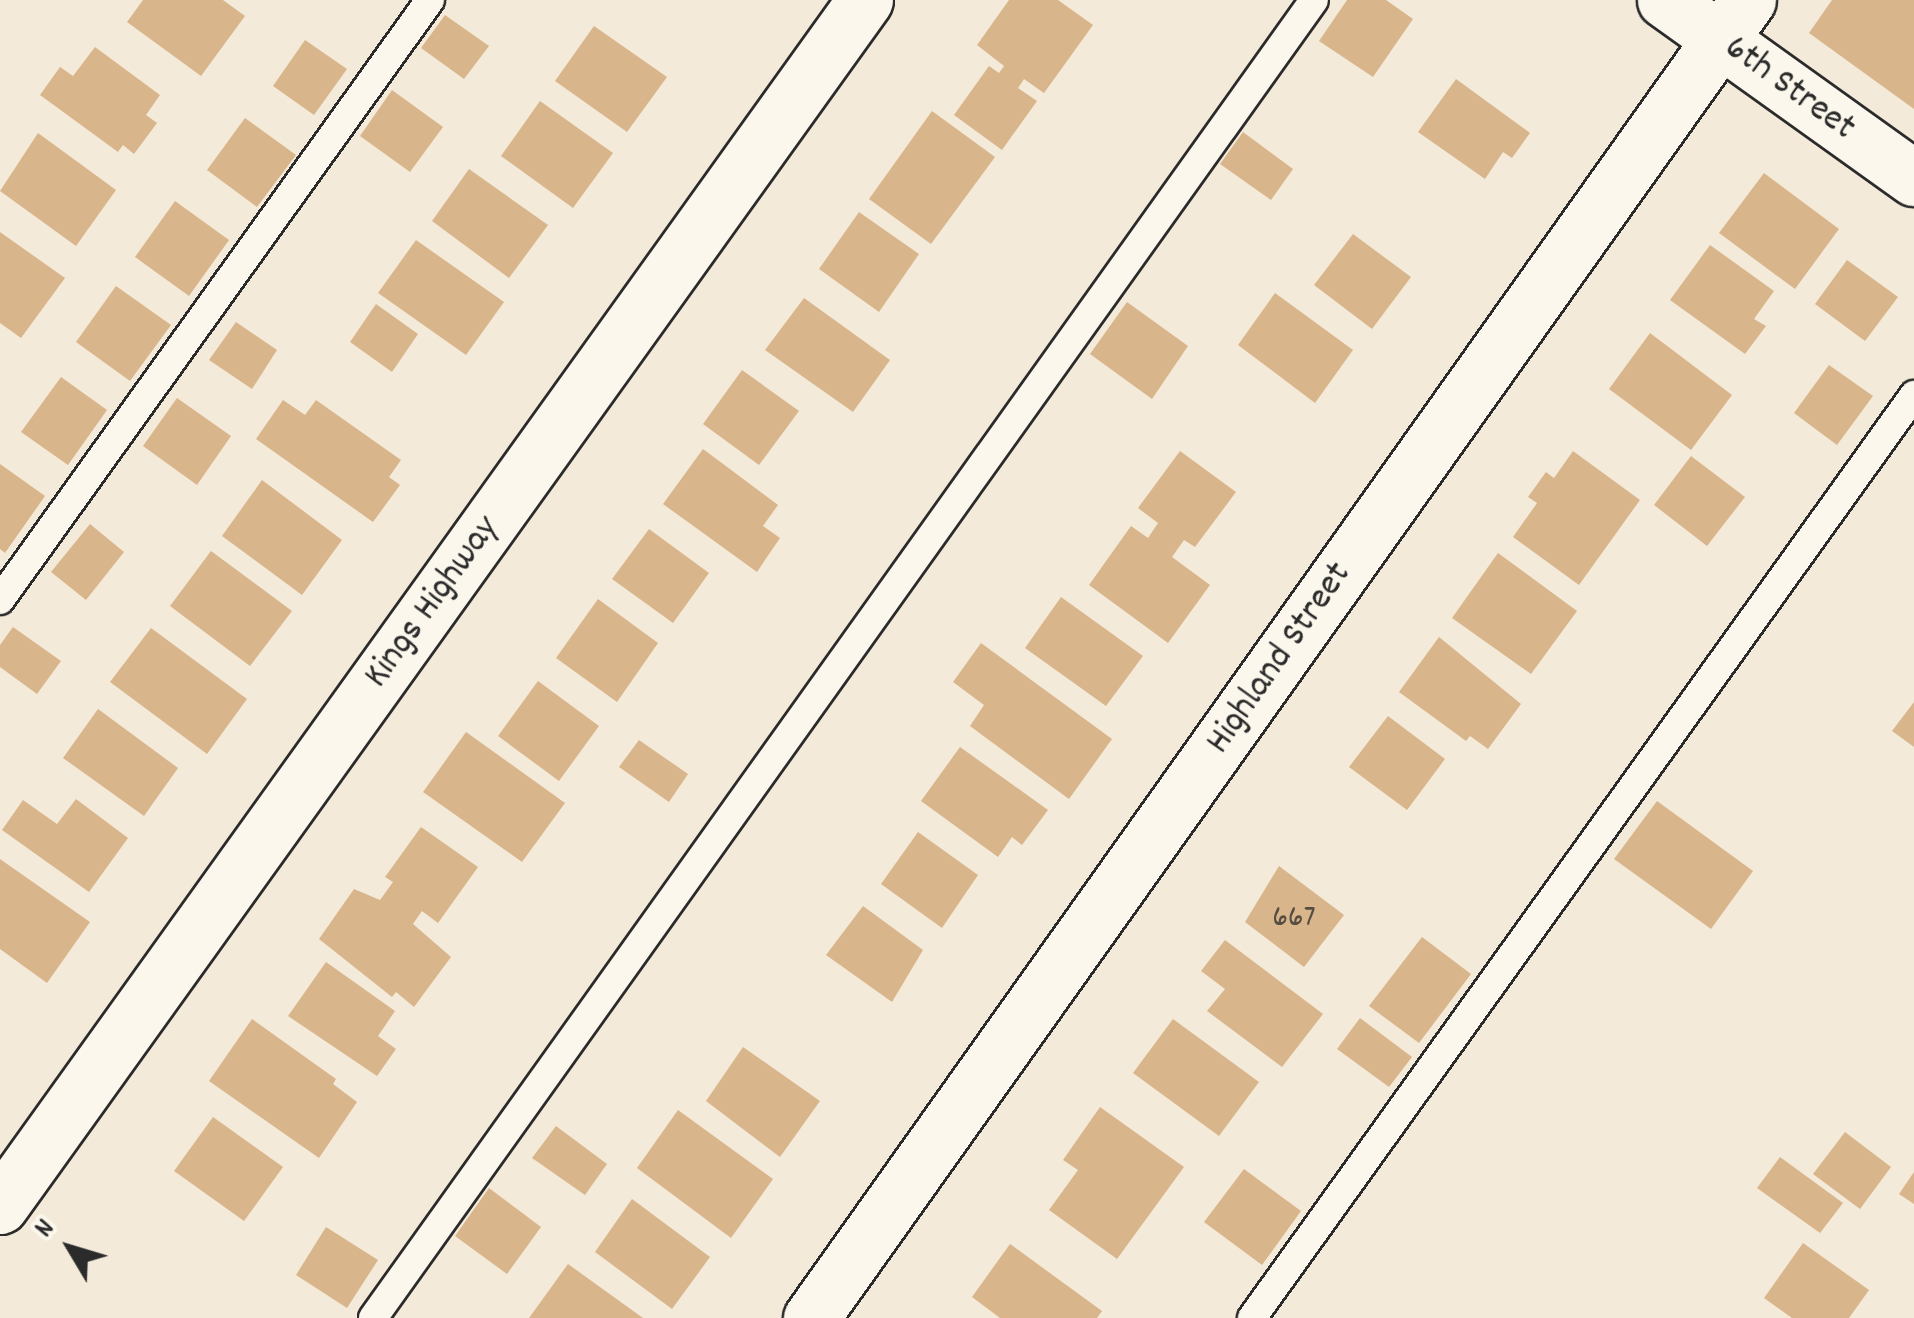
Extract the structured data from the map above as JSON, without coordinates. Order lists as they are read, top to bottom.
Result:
{
  "streets": {
    "street": ["6th Street", "Kings Highway", "Highland Street"]
  },
  "crossings": [
    ["6th Street", "Highland Street"]
  ],
  "house_numbers": ["667"],
  "north": "top left"
}
